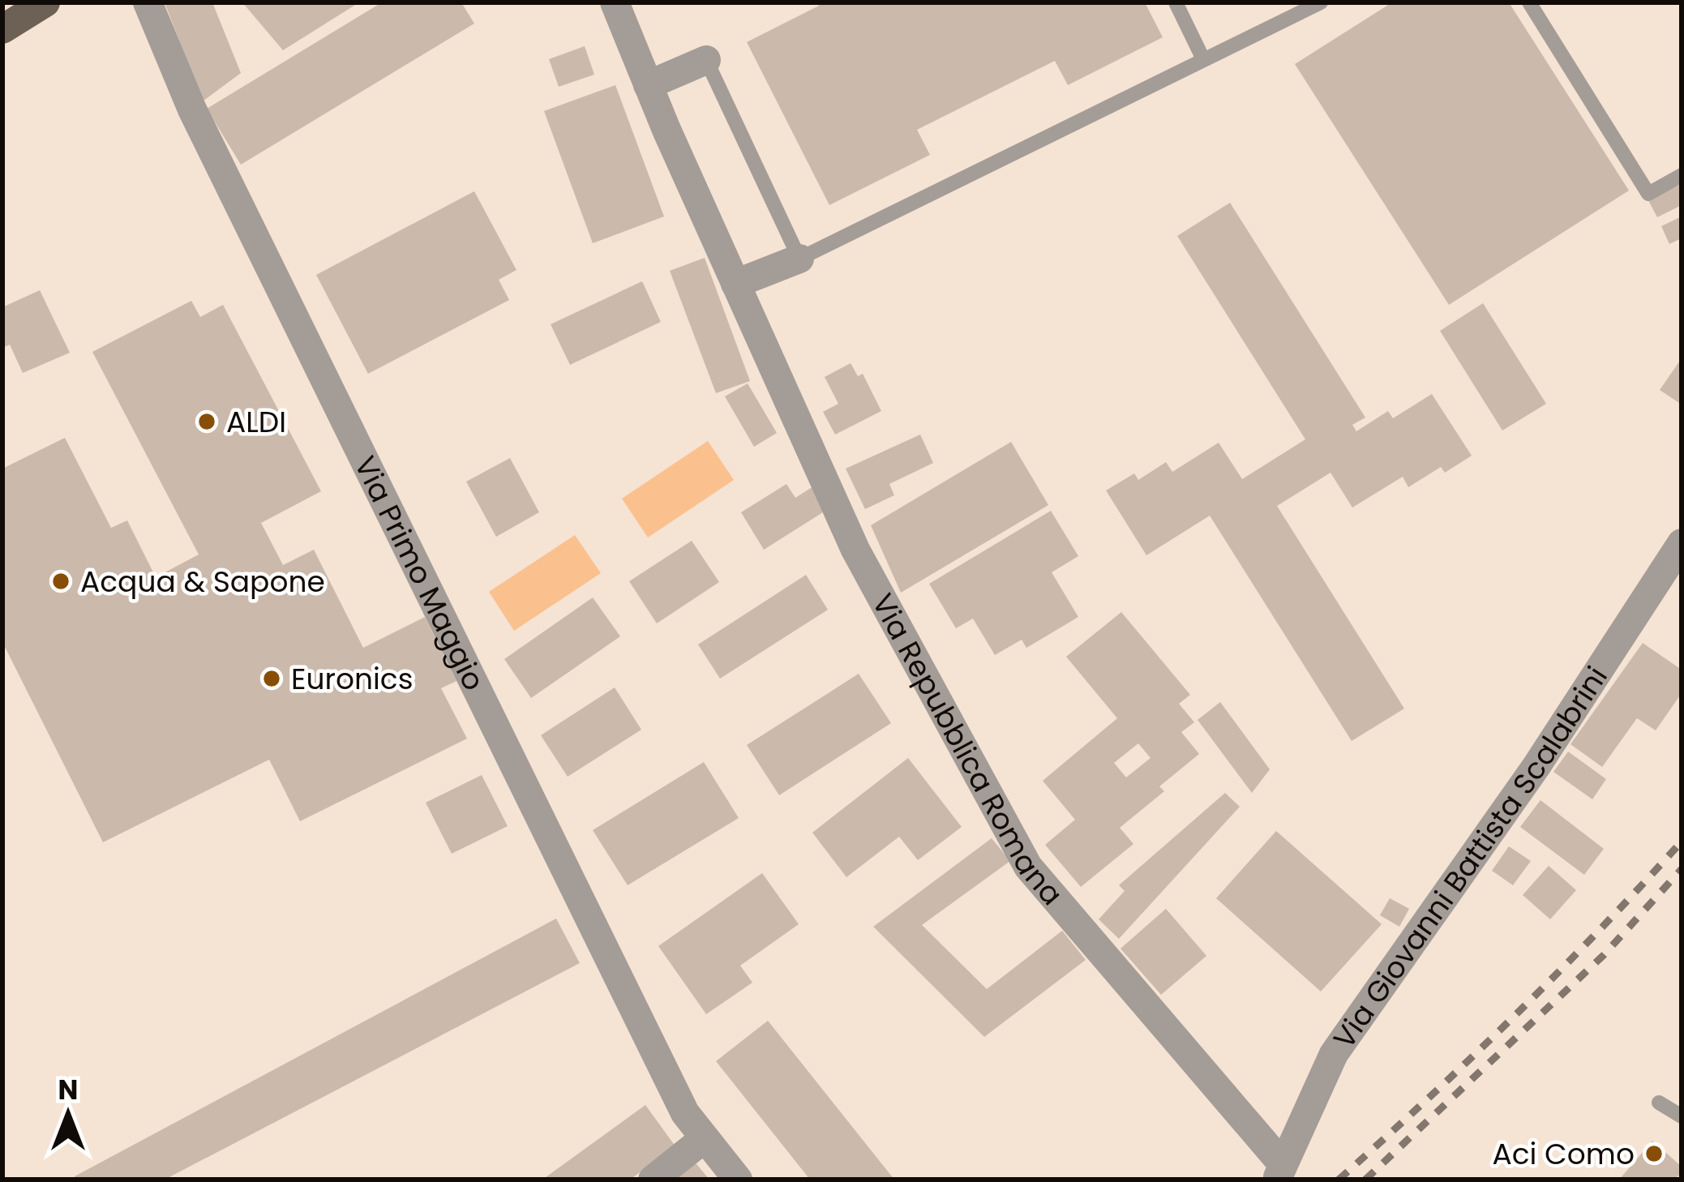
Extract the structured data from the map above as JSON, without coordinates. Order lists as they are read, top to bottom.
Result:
{
  "streets": {
    "street": ["Via Primo Maggio", "Via Repubblica Romana", "Via Giovanni Battista Scalabrini"]
  },
  "crossings": [
    ["Via Repubblica Romana", "Via Giovanni Battista Scalabrini"]
  ],
  "places": [
    "ALDI",
    "Acqua & Sapone",
    "Euronics",
    "Aci Como"
  ],
  "north": "top"
}
